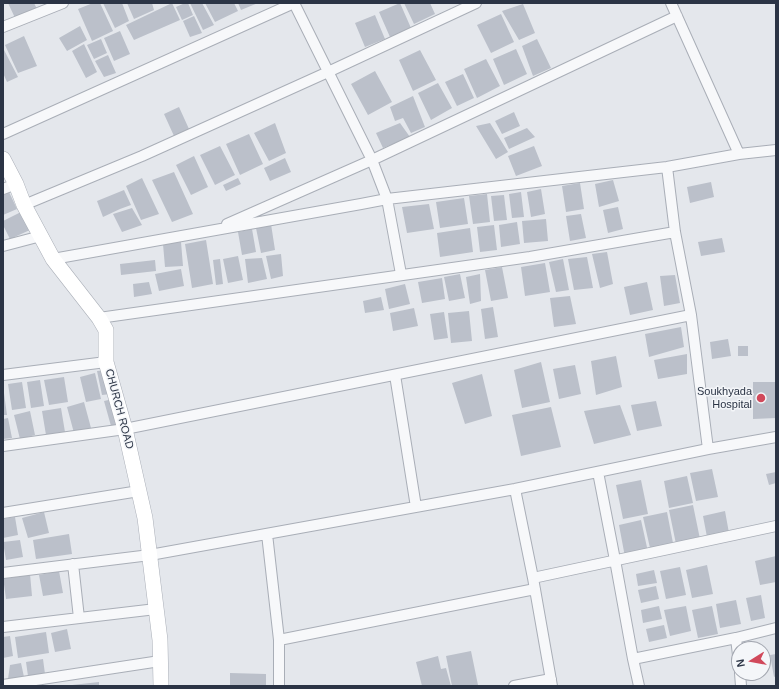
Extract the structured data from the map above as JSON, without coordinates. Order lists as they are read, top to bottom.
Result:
{
  "streets": {
    "main road": ["CHURCH ROAD"]
  },
  "places": ["Soukhyada Hospital"],
  "north": "left"
}
